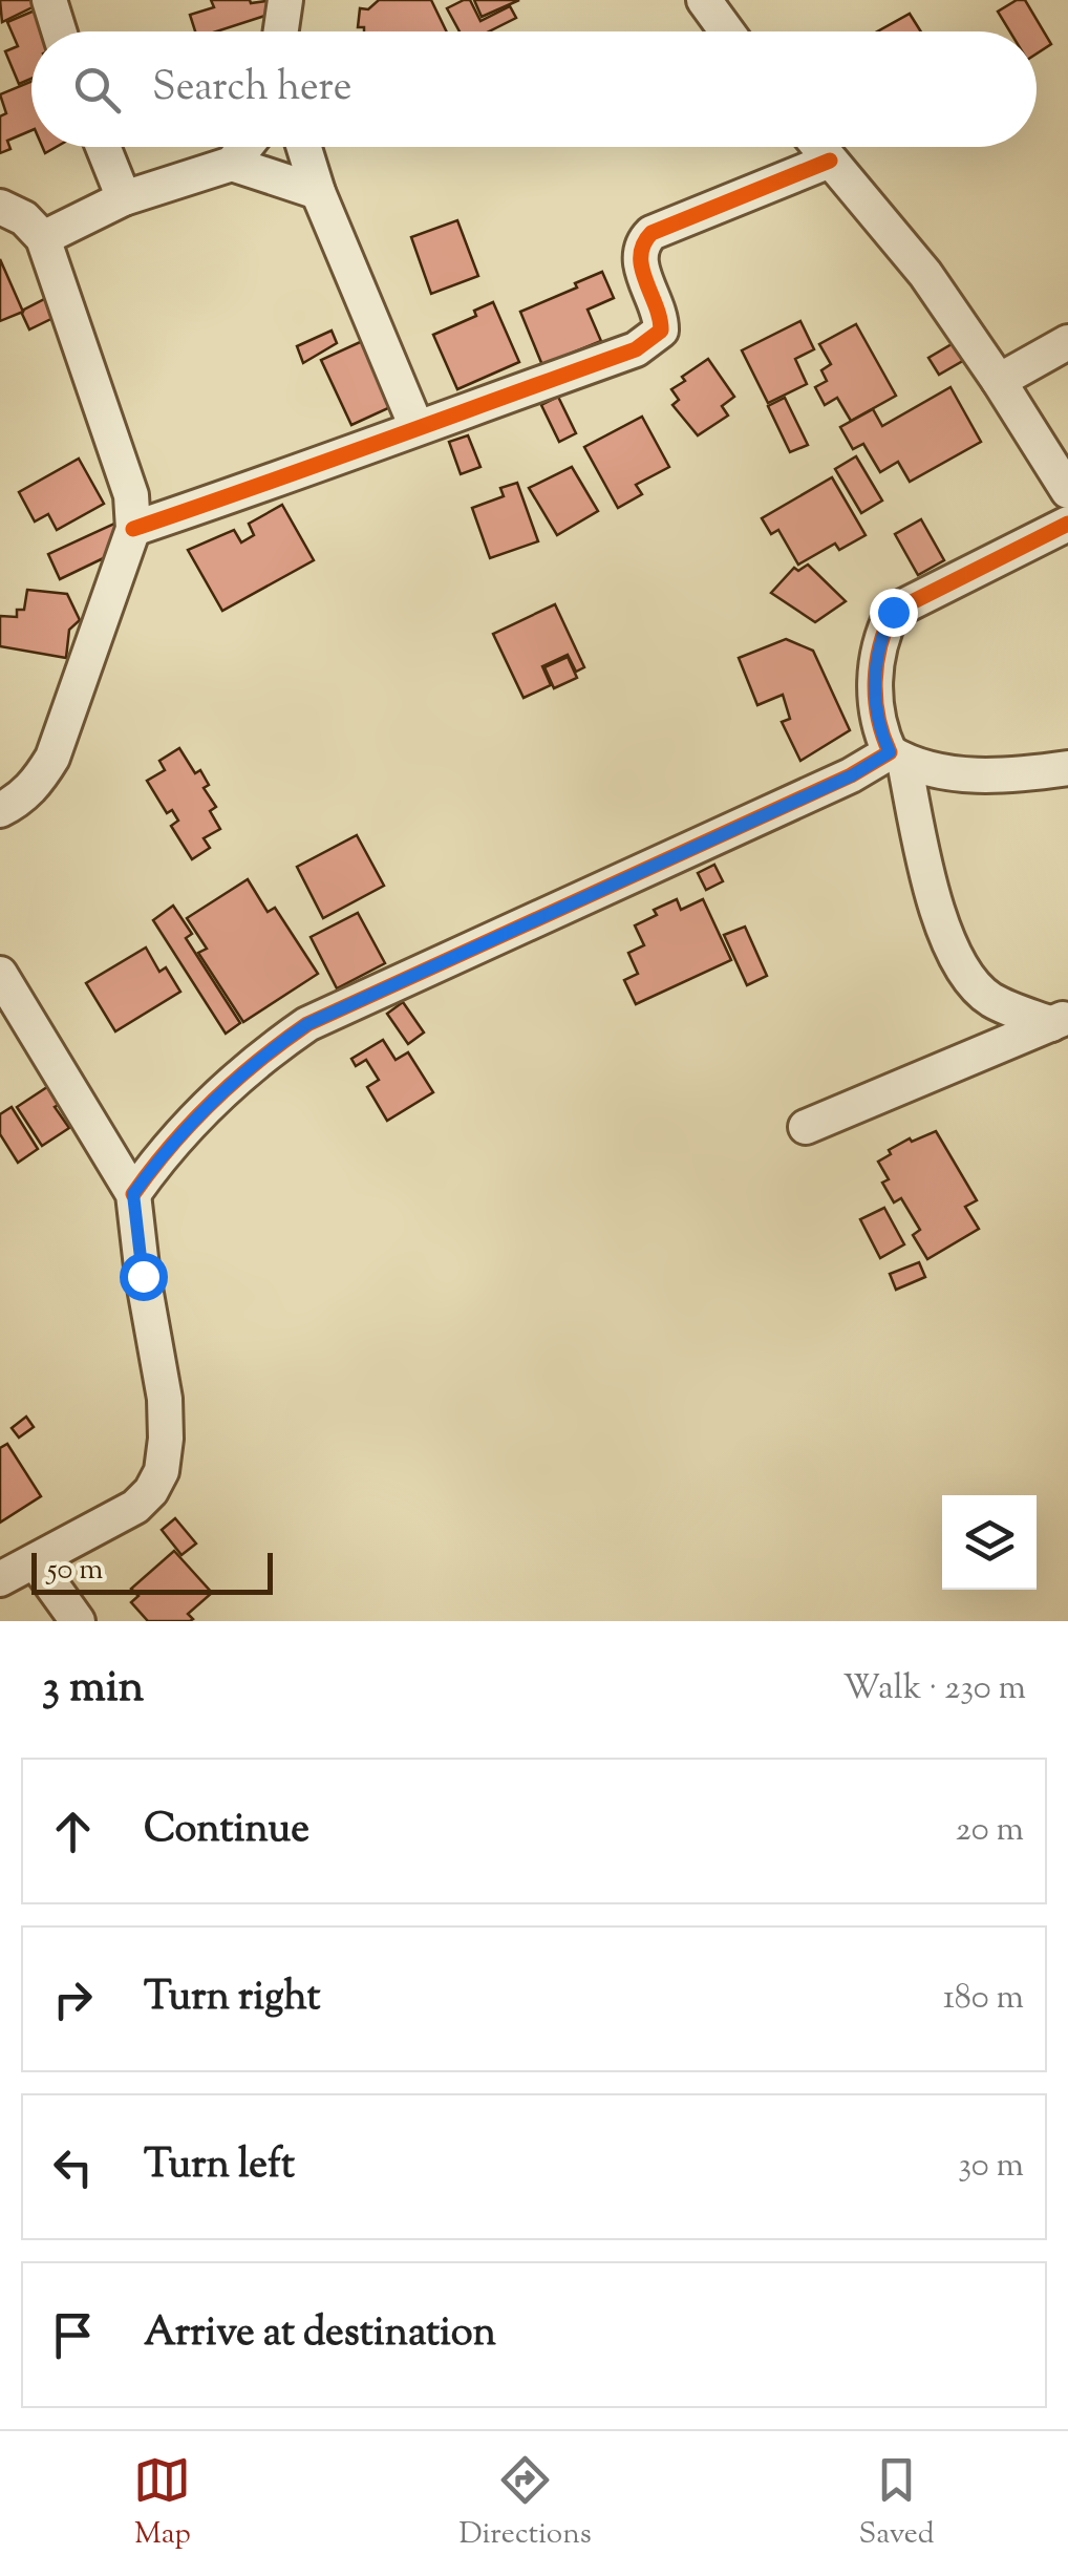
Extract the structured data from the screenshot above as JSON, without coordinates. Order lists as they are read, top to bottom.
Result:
{
  "scale_bar": "50 m",
  "page": {
    "search": "Search here",
    "scale": "50 m",
    "heading": ["3 min", "Walk · 230 m"],
    "list": [
      ["Continue", "20 m"],
      ["Turn right", "180 m"],
      ["Turn left", "30 m"],
      "Arrive at destination"
    ],
    "nav": ["Map", "Directions", "Saved"]
  }
}
